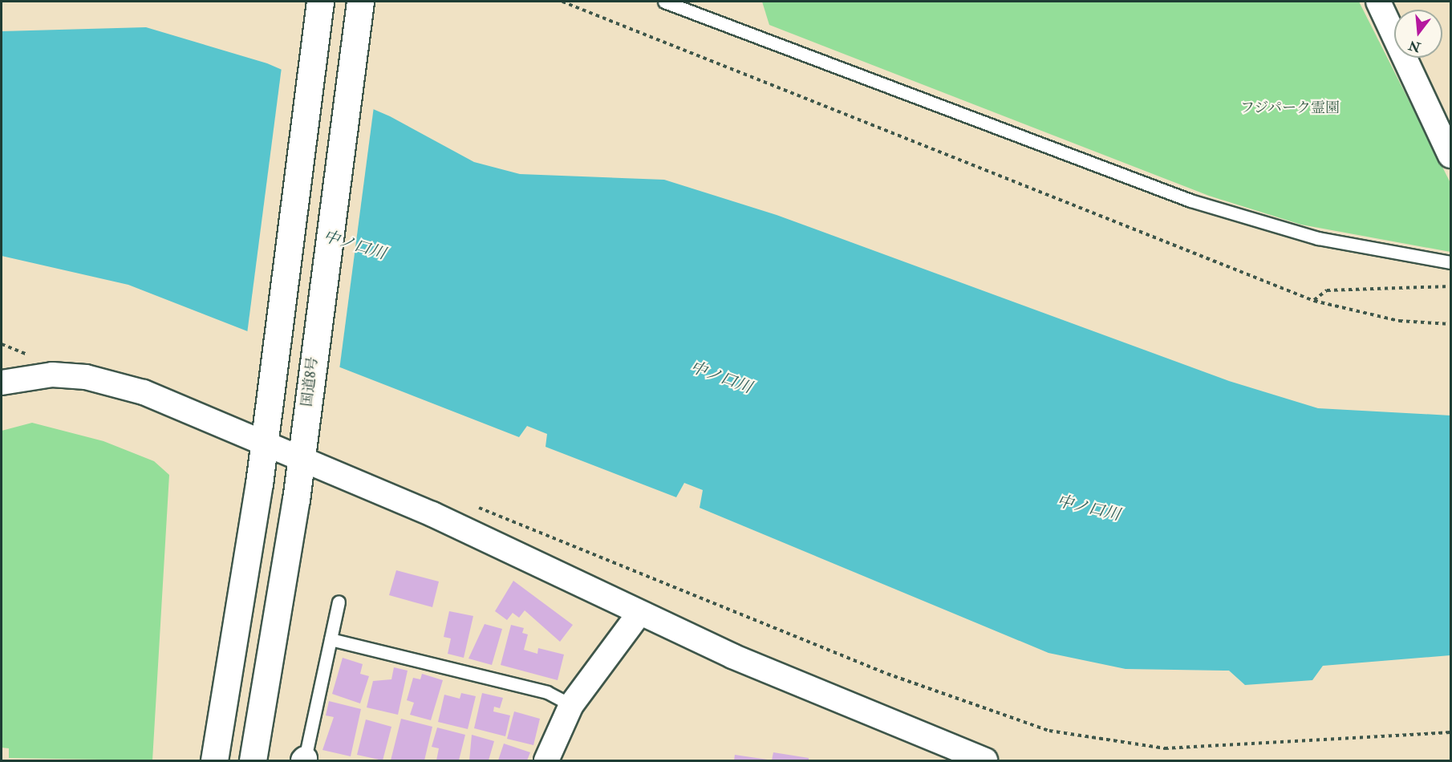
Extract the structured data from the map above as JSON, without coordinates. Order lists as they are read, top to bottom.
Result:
{
  "streets": {
    "highway": ["国道8号"]
  },
  "water": ["中ノ口川"],
  "parks": ["フジパーク霊園"],
  "north": "bottom"
}
